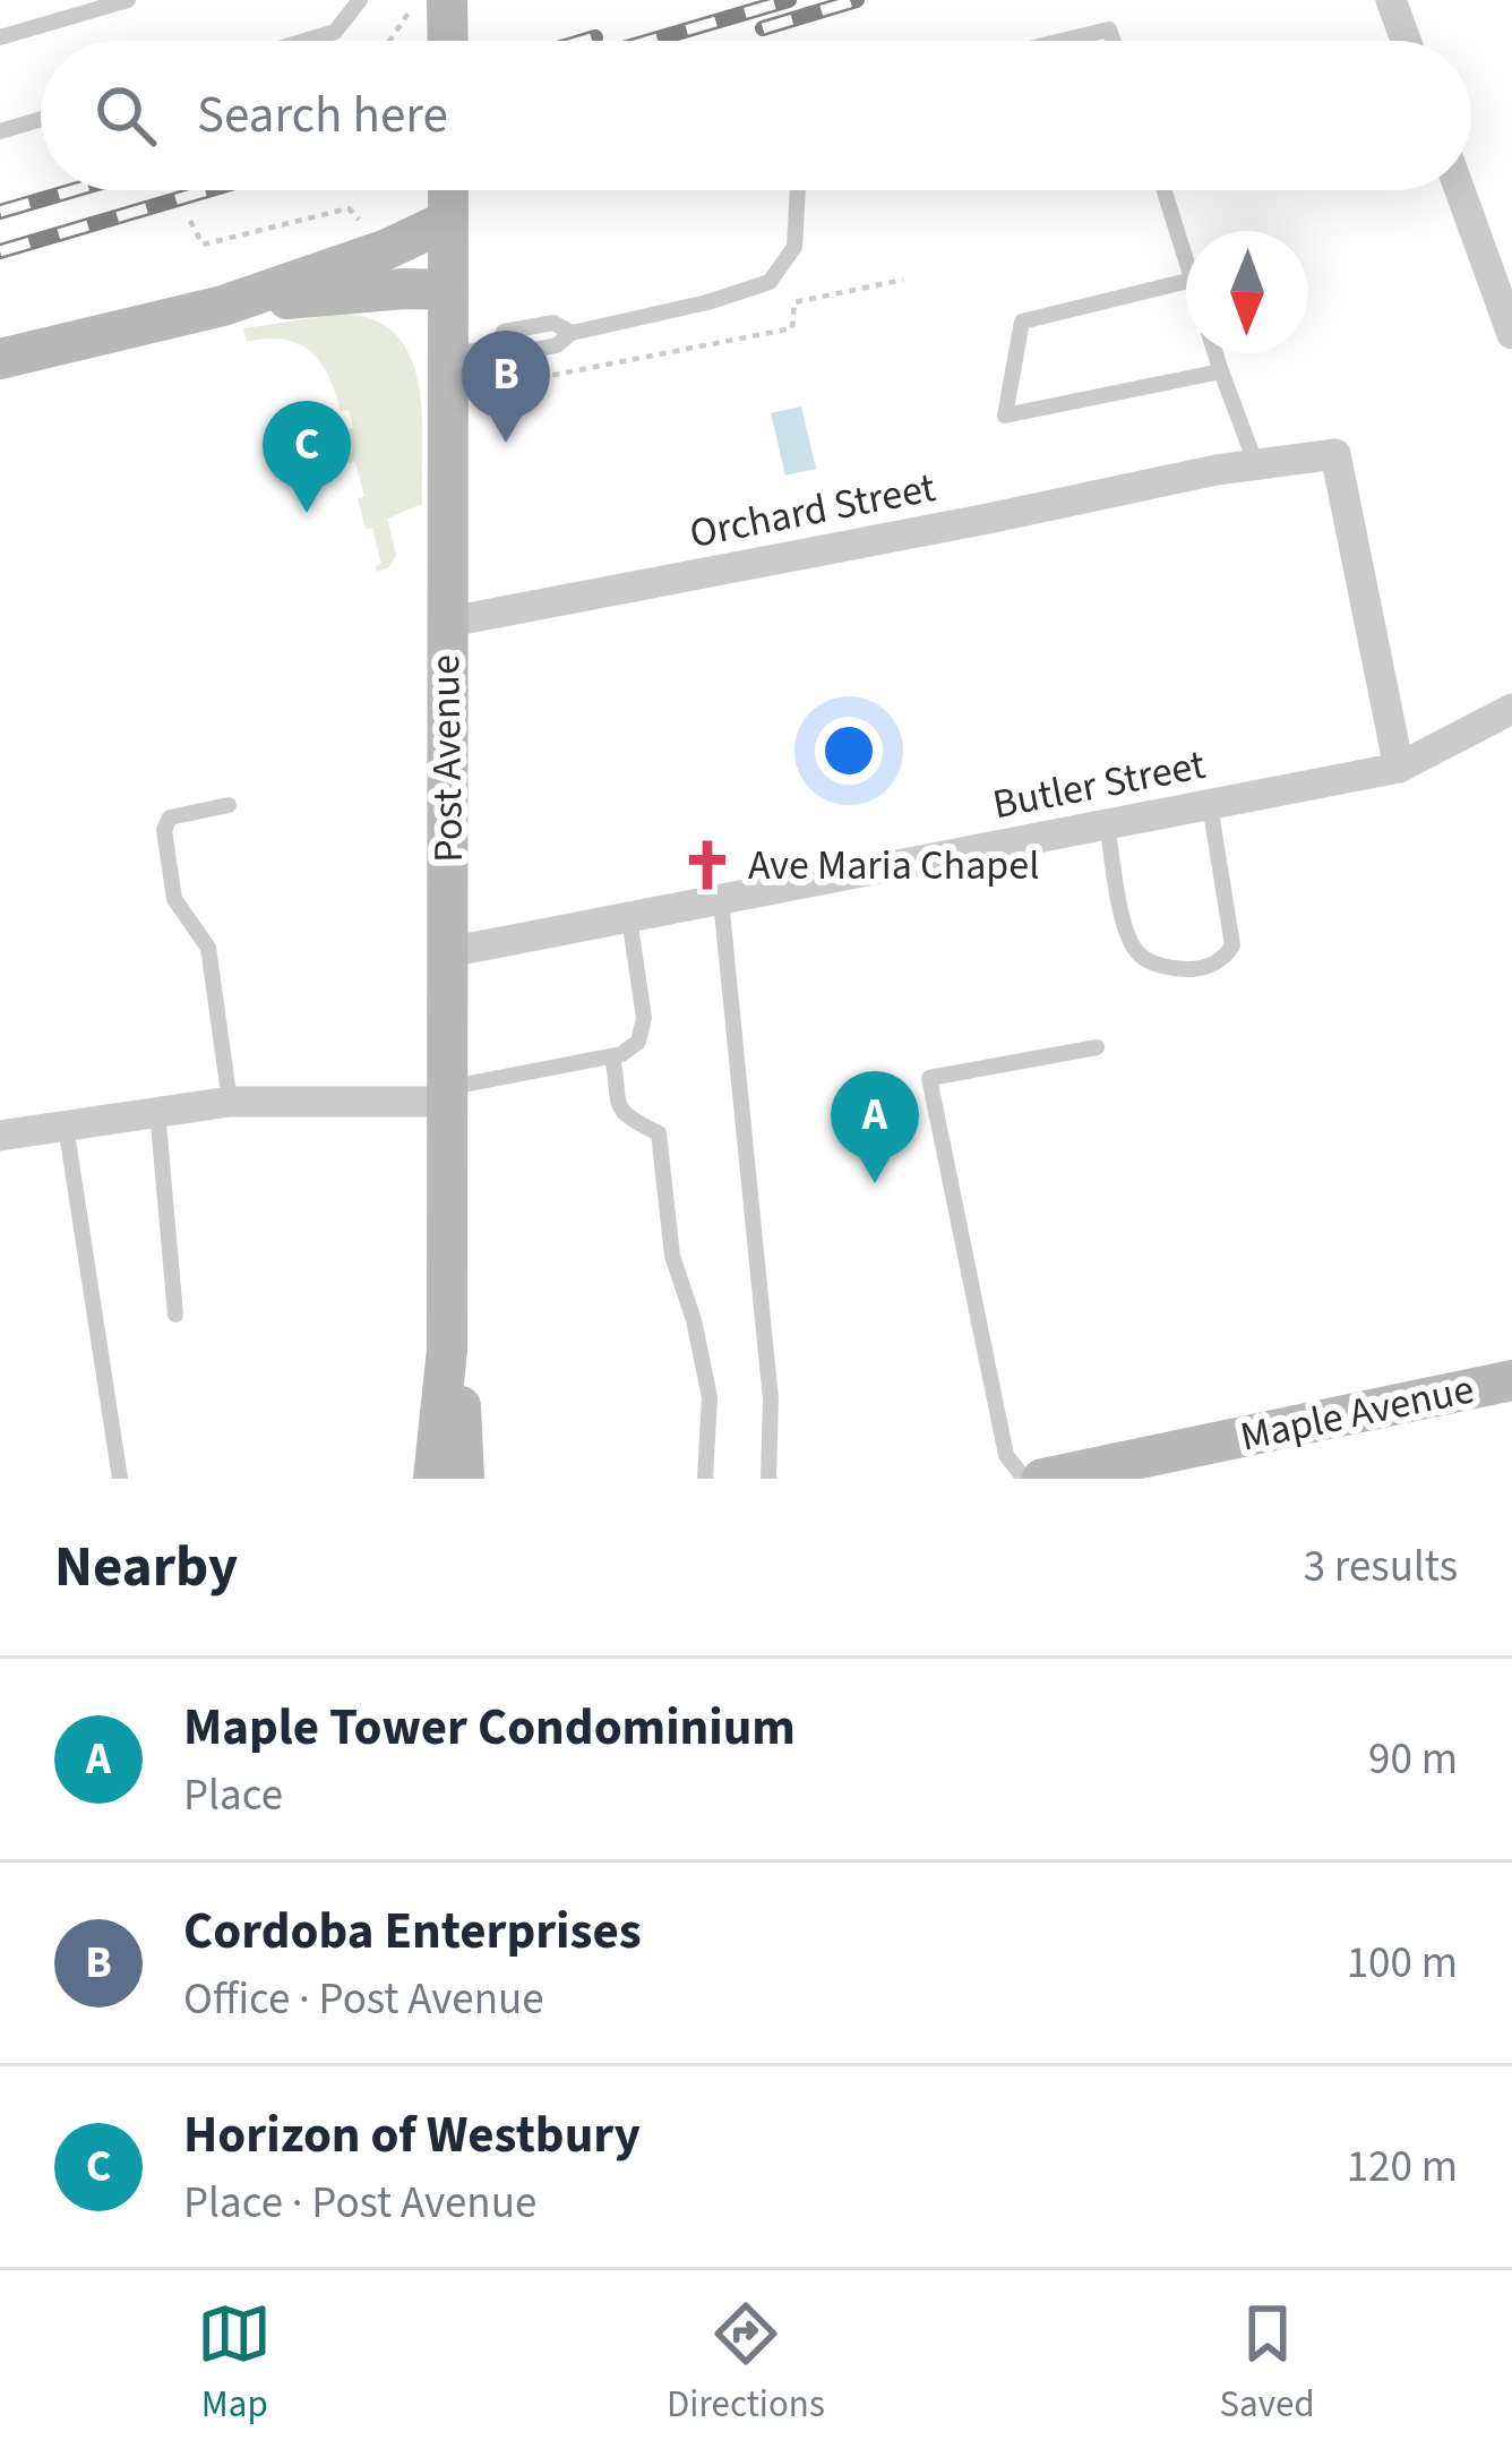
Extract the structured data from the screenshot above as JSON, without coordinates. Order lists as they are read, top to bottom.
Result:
{
  "streets": {
    "main road": ["Post Avenue", "Maple Avenue"],
    "street": ["Orchard Street", "Butler Street"]
  },
  "crossings": [
    ["Orchard Street", "Post Avenue"],
    ["Orchard Street", "Butler Street"],
    ["Post Avenue", "Butler Street"]
  ],
  "places": {
    "church": ["Ave Maria Chapel"]
  },
  "north": "bottom",
  "page": {
    "search": "Search here",
    "pins": ["B", "C", "A"],
    "heading": ["Nearby", "3 results"],
    "list": [
      {
        "mark": "A",
        "name": "Maple Tower Condominium",
        "note": "Place",
        "value": "90 m"
      },
      {
        "mark": "B",
        "name": "Cordoba Enterprises",
        "note": "Office · Post Avenue",
        "value": "100 m"
      },
      {
        "mark": "C",
        "name": "Horizon of Westbury",
        "note": "Place · Post Avenue",
        "value": "120 m"
      }
    ],
    "nav": ["Map", "Directions", "Saved"]
  }
}
